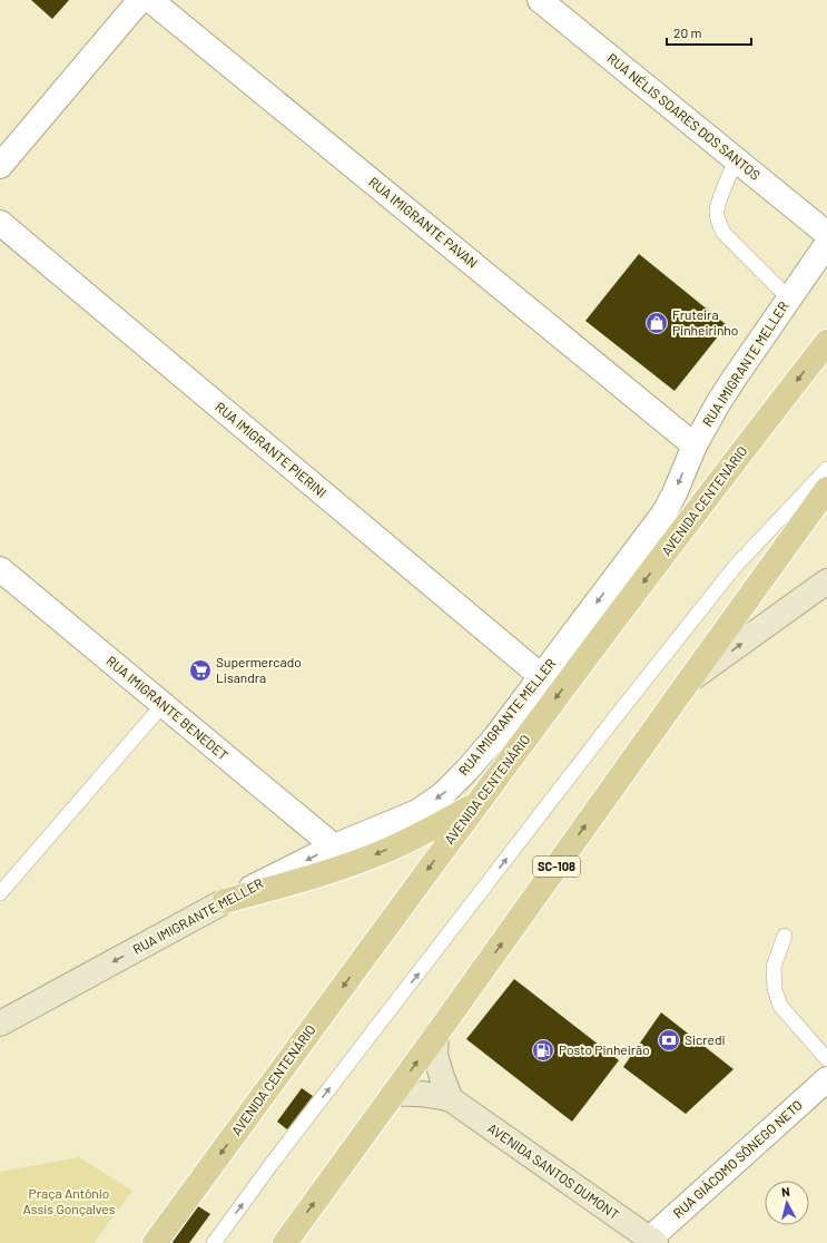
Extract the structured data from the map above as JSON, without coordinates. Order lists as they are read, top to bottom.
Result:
{
  "streets": {
    "main road": [
      "RUA IMIGRANTE MELLER",
      "AVENIDA CENTENÁRIO",
      "SC-108",
      "AVENIDA SANTOS DUMONT"
    ],
    "street": [
      "RUA NÉLIS SOARES DOS SANTOS",
      "RUA IMIGRANTE PAVAN",
      "RUA IMIGRANTE PIERINI",
      "RUA IMIGRANTE BENEDET",
      "RUA GIÁCOMO SÔNEGO NETO"
    ]
  },
  "crossings": [
    ["RUA IMIGRANTE PAVAN", "RUA IMIGRANTE MELLER"],
    ["RUA IMIGRANTE MELLER", "RUA IMIGRANTE PIERINI"],
    ["RUA IMIGRANTE MELLER", "RUA IMIGRANTE BENEDET"],
    ["SC-108", "AVENIDA SANTOS DUMONT"],
    ["RUA GIÁCOMO SÔNEGO NETO", "AVENIDA SANTOS DUMONT"]
  ],
  "one_way": ["RUA IMIGRANTE MELLER"],
  "parks": ["Praça Antônio Assis Gonçalves"],
  "places": {
    "shop": ["Fruteira Pinheirinho"],
    "supermarket": ["Supermercado Lisandra"],
    "bank": ["Sicredi"],
    "fuel station": ["Posto Pinheirão"]
  },
  "scale_bar": "20 m",
  "north": "top"
}
